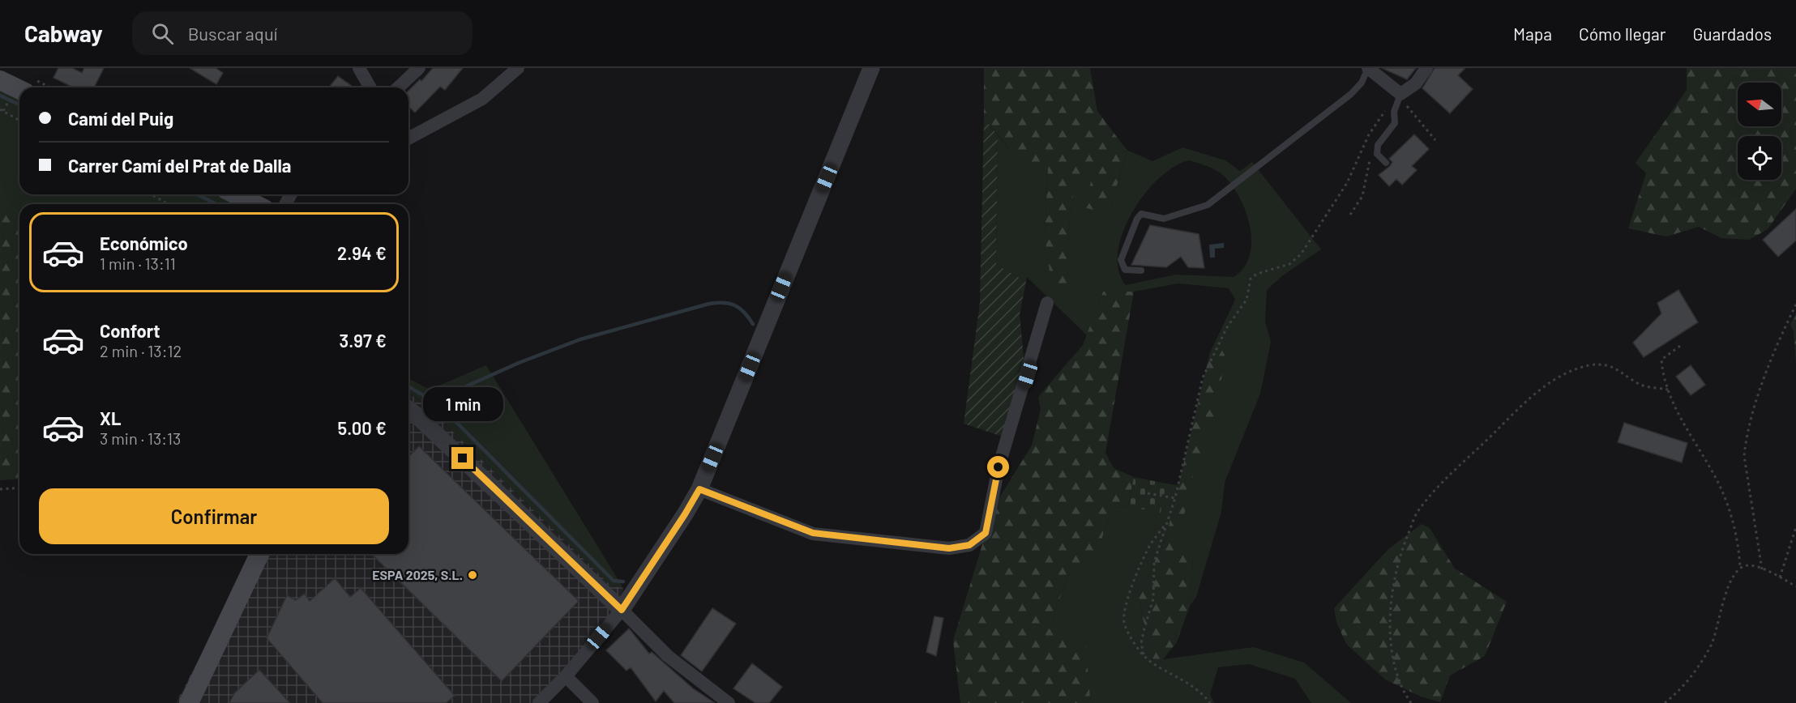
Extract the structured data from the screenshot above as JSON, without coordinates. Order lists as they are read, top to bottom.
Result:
{
  "places": ["ESPA 2025, S.L."],
  "north": "left",
  "page": {
    "header": "Cabway",
    "search": "Buscar aquí",
    "nav": ["Mapa", "Cómo llegar", "Guardados"],
    "banner": ["Camí del Puig", "Carrer Camí del Prat de Dalla"],
    "list": [
      {
        "name": "Económico",
        "note": "1 min · 13:11",
        "value": "2.94 €"
      },
      {
        "name": "Confort",
        "note": "2 min · 13:12",
        "value": "3.97 €"
      },
      {
        "name": "XL",
        "note": "3 min · 13:13",
        "value": "5.00 €"
      }
    ],
    "bubble": "1 min",
    "buttons": "Confirmar"
  }
}
